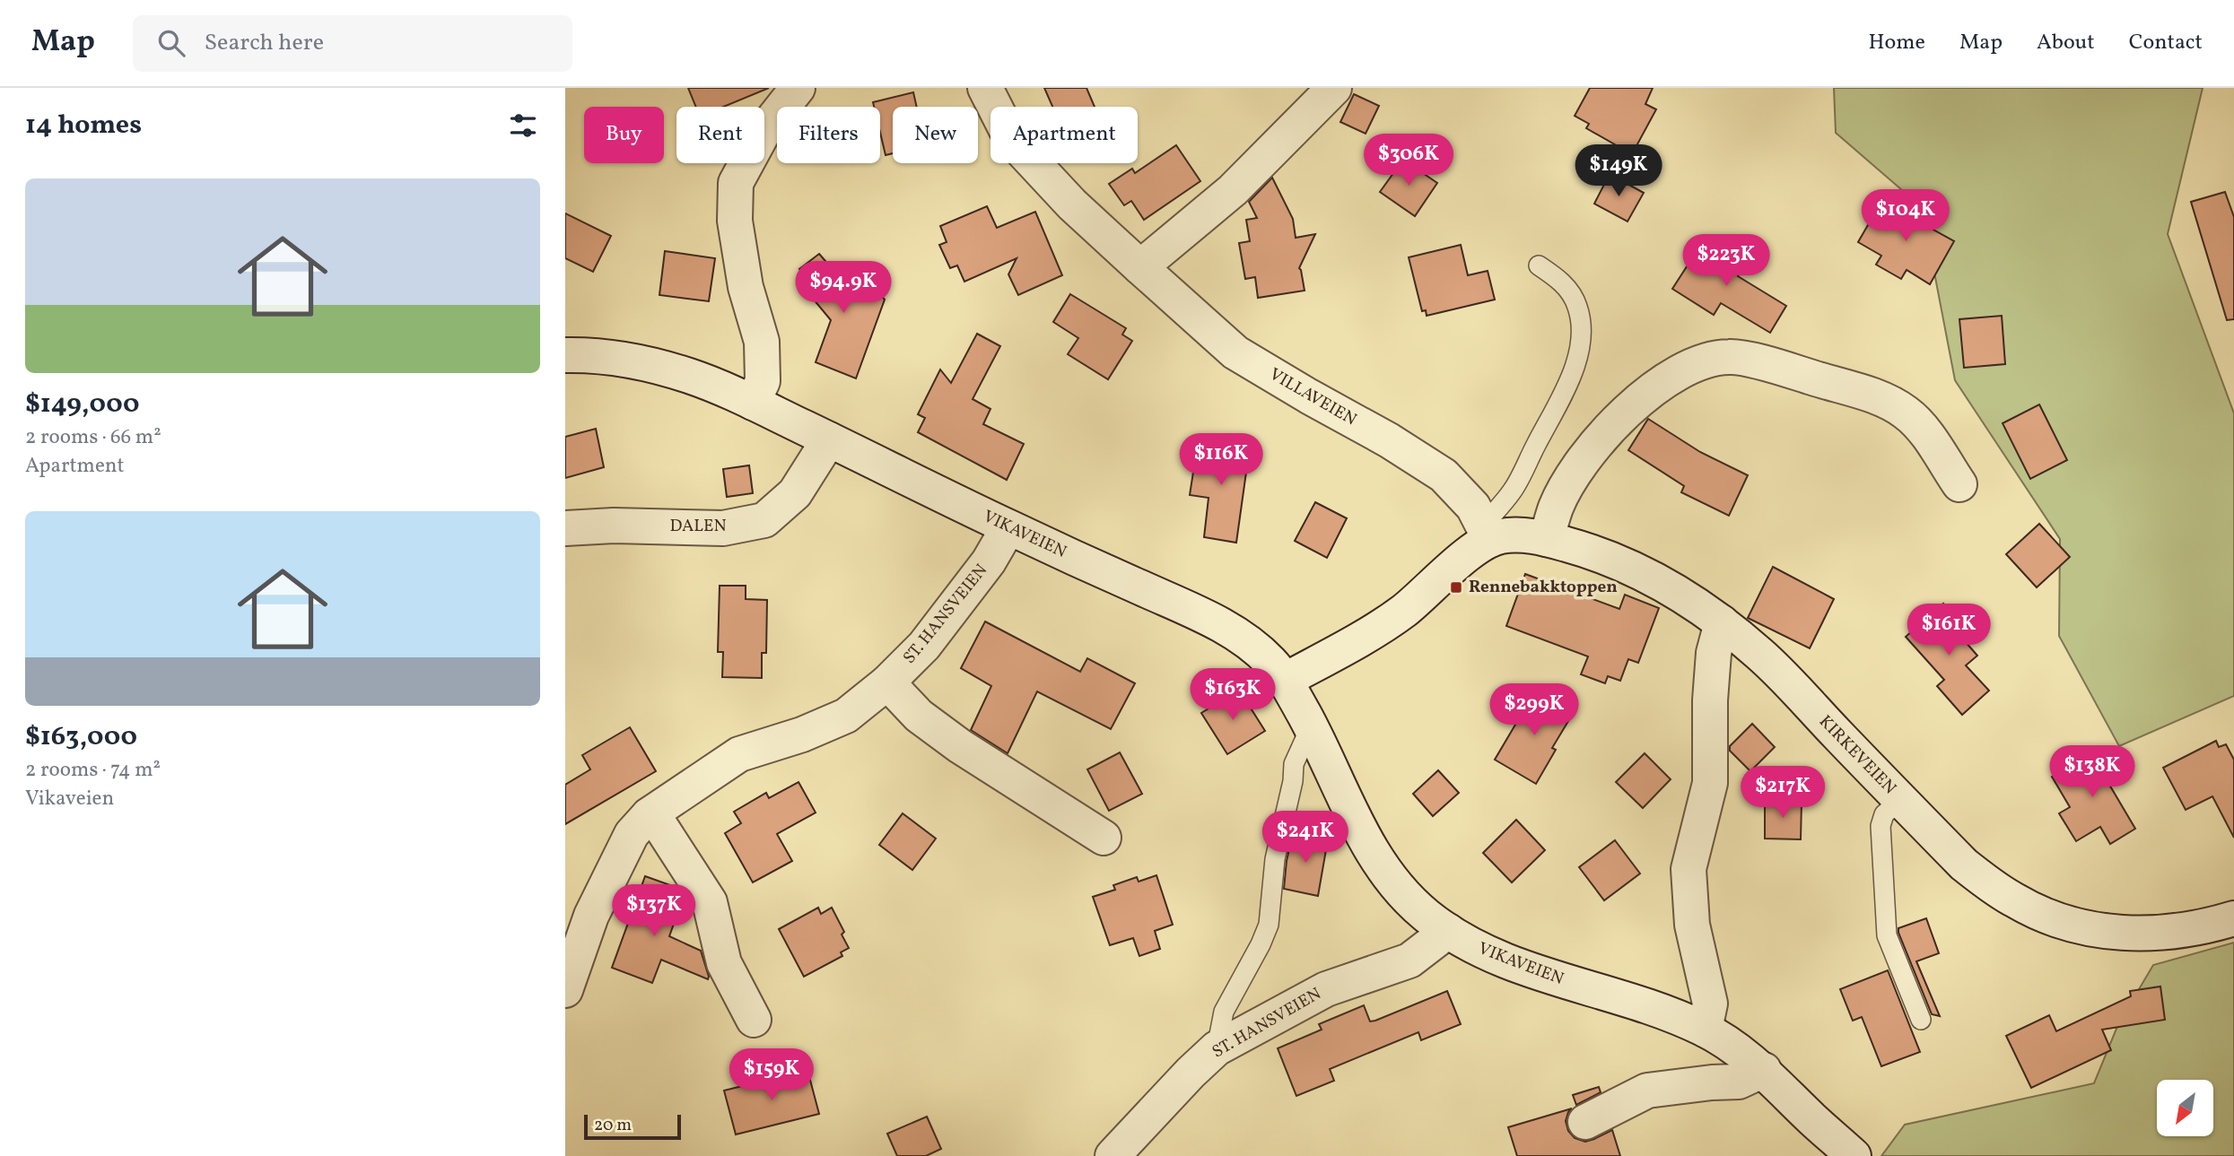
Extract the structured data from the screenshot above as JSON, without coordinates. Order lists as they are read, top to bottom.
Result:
{
  "streets": {
    "street": [
      "VILLAVEIEN",
      "DALEN",
      "VIKAVEIEN",
      "ST. HANSVEIEN",
      "KIRKEVEIEN"
    ]
  },
  "crossings": [
    ["VILLAVEIEN", "KIRKEVEIEN"],
    ["DALEN", "VIKAVEIEN"],
    ["VIKAVEIEN", "ST. HANSVEIEN"]
  ],
  "places": {
    "transit": ["Rennebakktoppen"]
  },
  "scale_bar": "20 m",
  "north": "bottom left",
  "page": {
    "header": "Map",
    "search": "Search here",
    "nav": [
      "Home",
      "Map",
      "About",
      "Contact"
    ],
    "heading": "14 homes",
    "chip": [
      "Buy",
      "Rent",
      "Filters",
      "New",
      "Apartment"
    ],
    "price": [
      "$306K",
      "$149K",
      "$104K",
      "$223K",
      "$94.9K",
      "$116K",
      "$161K",
      "$163K",
      "$299K",
      "$138K",
      "$217K",
      "$241K",
      "$137K",
      "$159K"
    ],
    "list": [
      {
        "name": "$149,000",
        "note": "2 rooms · 66 m² · Apartment"
      },
      {
        "name": "$163,000",
        "note": "2 rooms · 74 m² · Vikaveien"
      }
    ],
    "scale": "20 m"
  }
}
